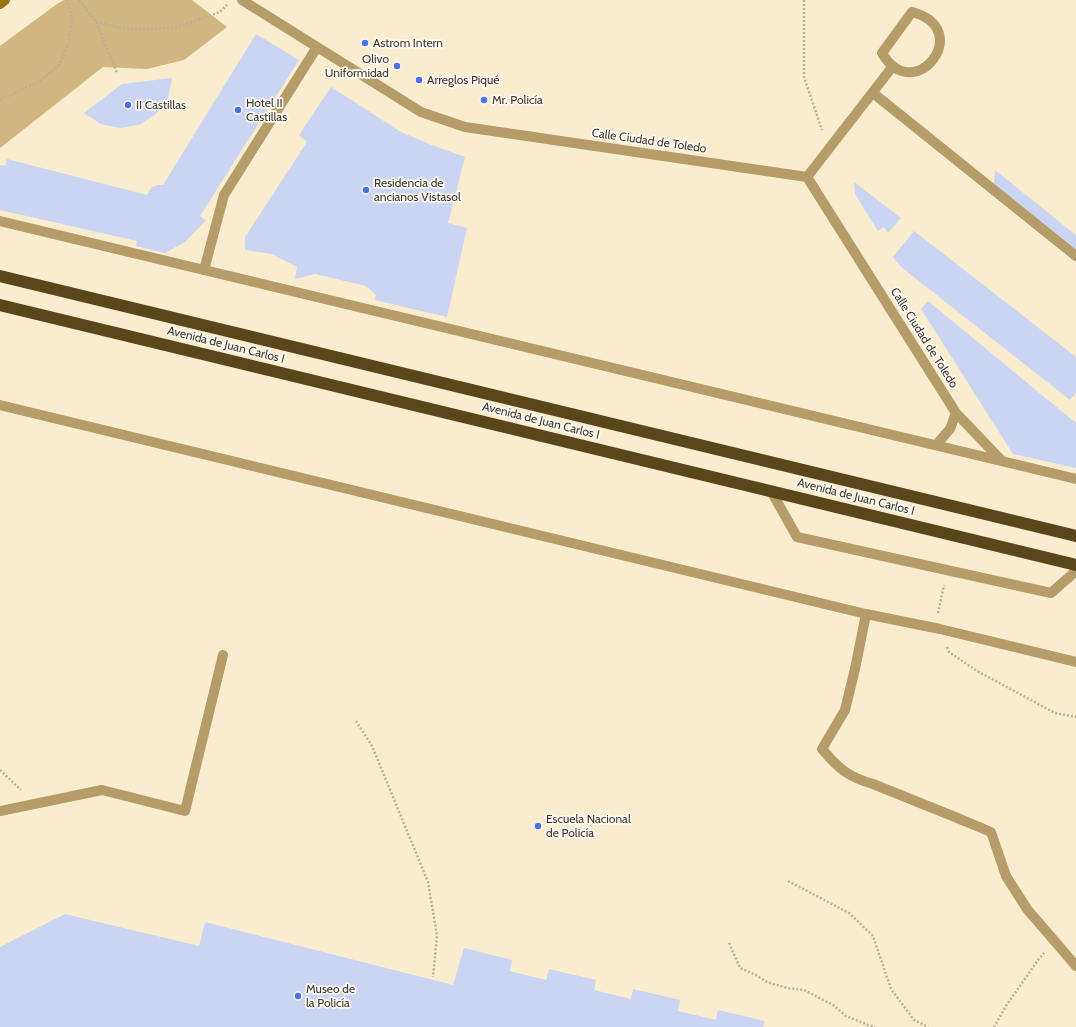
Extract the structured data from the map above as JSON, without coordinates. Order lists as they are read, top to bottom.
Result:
{
  "streets": {
    "highway": ["Avenida de Juan Carlos I"],
    "street": ["Calle Ciudad de Toledo"]
  },
  "places": [
    "Astrom Intern",
    "Olivo Uniformidad",
    "Arreglos Piqué",
    "Mr. Policía",
    "II Castillas",
    "Hotel II Castillas",
    "Residencia de ancianos Vistasol",
    "Escuela Nacional de Policía",
    "Museo de la Policía"
  ]
}
